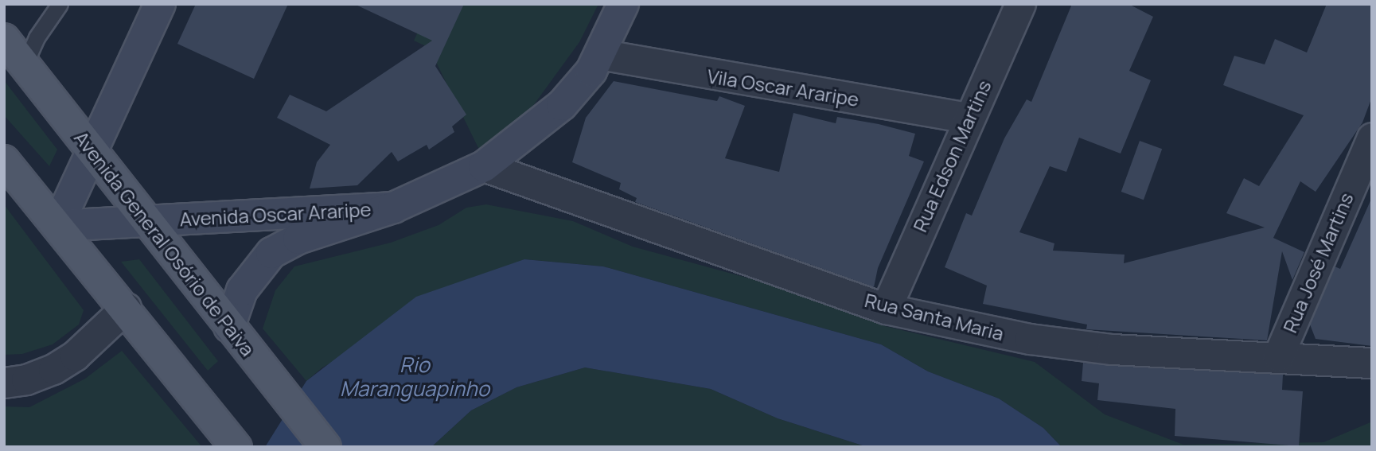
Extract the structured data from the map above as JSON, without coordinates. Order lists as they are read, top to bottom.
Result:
{
  "streets": {
    "main road": ["Avenida General Osório de Paiva"],
    "street": [
      "Vila Oscar Araripe",
      "Rua Edson Martins",
      "Avenida Oscar Araripe",
      "Rua José Martins",
      "Rua Santa Maria"
    ]
  },
  "crossings": [
    ["Vila Oscar Araripe", "Rua Edson Martins"],
    ["Vila Oscar Araripe", "Avenida Oscar Araripe"],
    ["Rua Edson Martins", "Rua Santa Maria"],
    ["Avenida Oscar Araripe", "Avenida General Osório de Paiva"],
    ["Avenida Oscar Araripe", "Rua Santa Maria"],
    ["Rua José Martins", "Rua Santa Maria"]
  ],
  "water": ["Rio Maranguapinho"]
}
